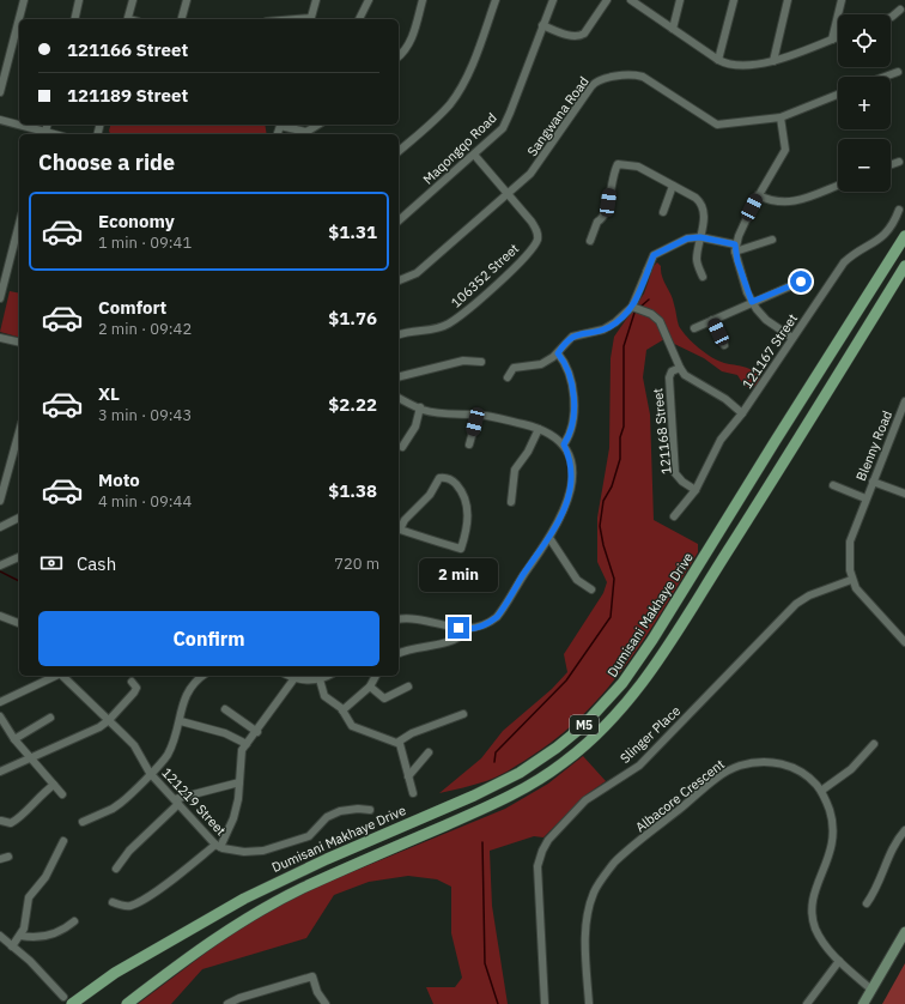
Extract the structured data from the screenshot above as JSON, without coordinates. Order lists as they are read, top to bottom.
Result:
{
  "streets": {
    "main road": ["Dumisani Makhaye Drive", "M5"],
    "street": [
      "Sangwana Road",
      "Maqongqo Road",
      "106352 Street",
      "121167 Street",
      "121168 Street",
      "Blenny Road",
      "Slinger Place",
      "Albacore Crescent",
      "121219 Street"
    ]
  },
  "crossings": [
    ["Sangwana Road", "106352 Street"],
    ["Maqongqo Road", "106352 Street"],
    ["121167 Street", "121168 Street"],
    ["Blenny Road", "Slinger Place"]
  ],
  "page": {
    "map_buttons": ["+", "−"],
    "banner": ["121166 Street", "121189 Street"],
    "heading": "Choose a ride",
    "list": [
      {
        "name": "Economy",
        "note": "1 min · 09:41",
        "value": "$1.31"
      },
      {
        "name": "Comfort",
        "note": "2 min · 09:42",
        "value": "$1.76"
      },
      {
        "name": "XL",
        "note": "3 min · 09:43",
        "value": "$2.22"
      },
      {
        "name": "Moto",
        "note": "4 min · 09:44",
        "value": "$1.38"
      }
    ],
    "pay": ["Cash", "720 m"],
    "bubble": "2 min",
    "buttons": "Confirm"
  }
}
